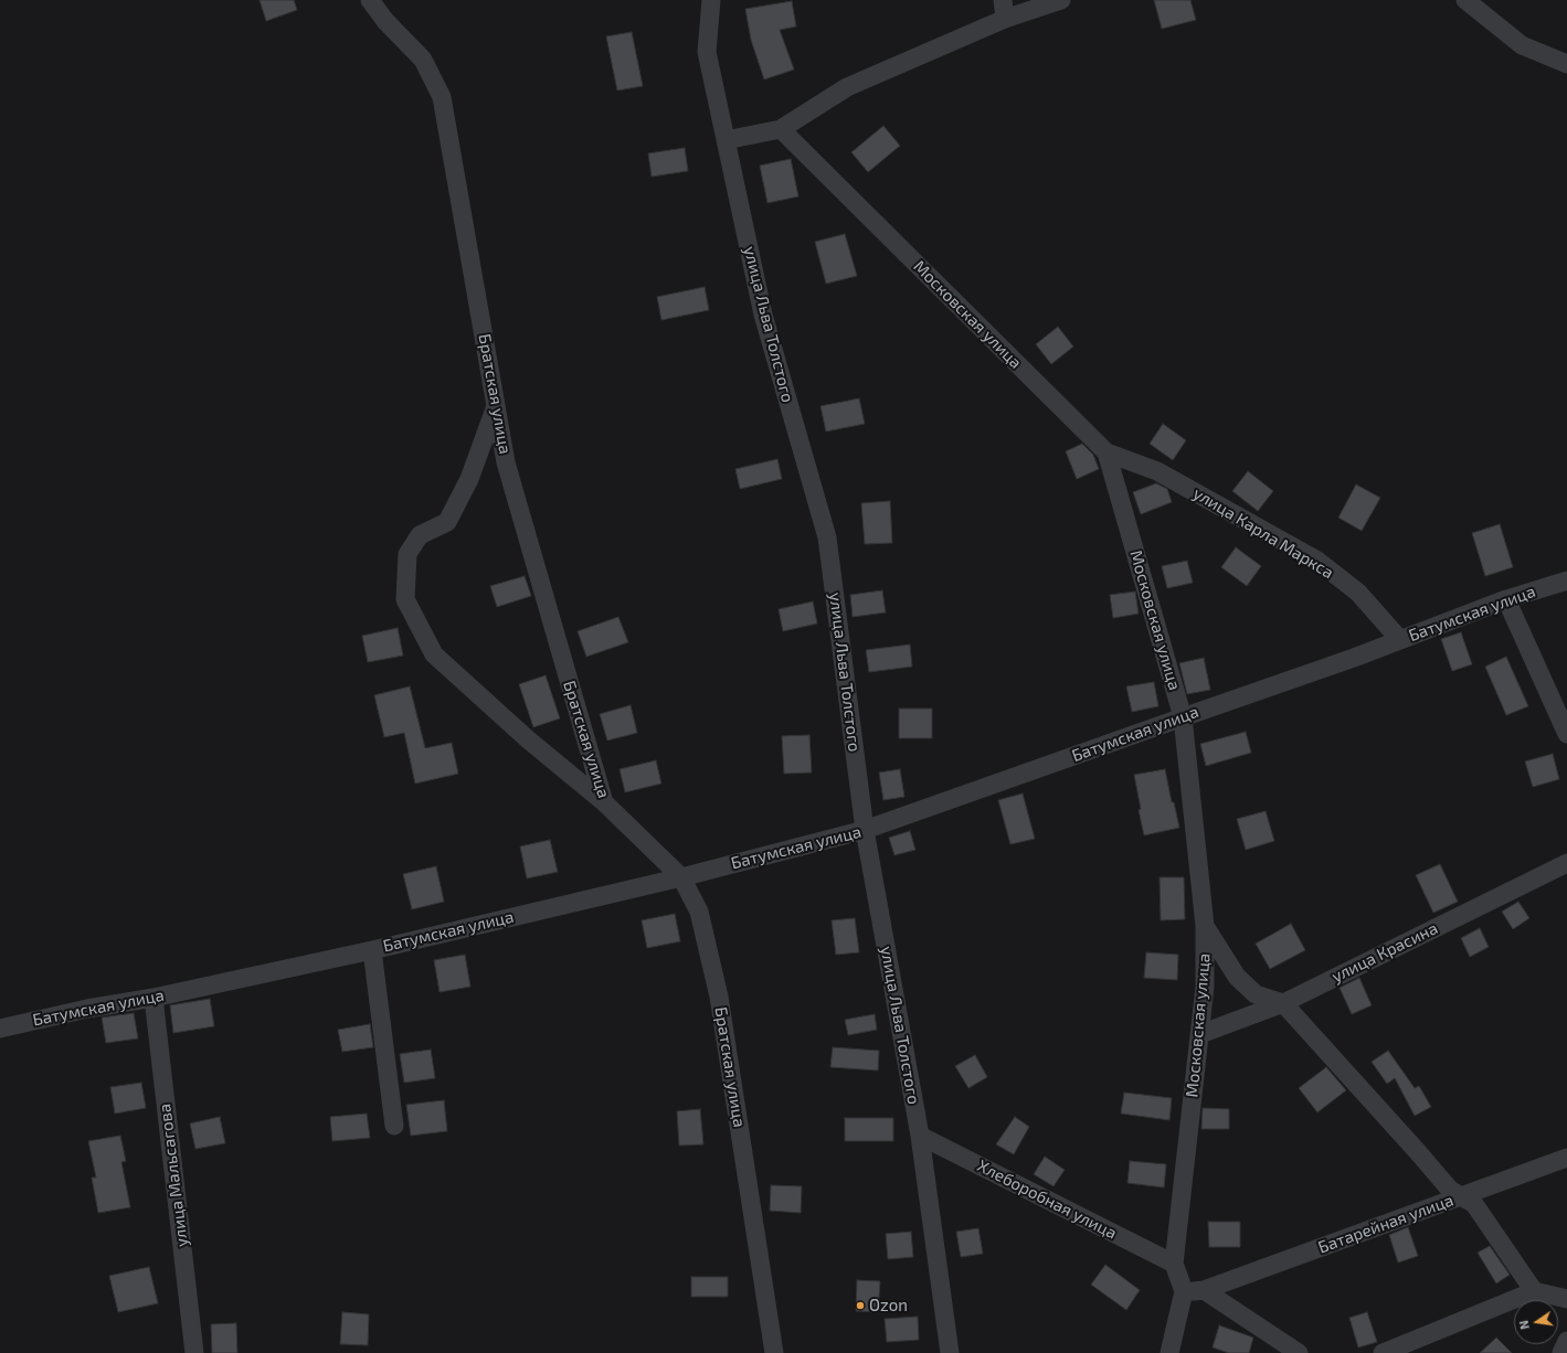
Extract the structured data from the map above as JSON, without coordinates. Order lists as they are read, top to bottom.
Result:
{
  "streets": {
    "street": [
      "Московская улица",
      "улица Льва Толстого",
      "Братская улица",
      "улица Карла Маркса",
      "Батумская улица",
      "улица Красина",
      "улица Мальсагова",
      "Хлеборобная улица",
      "Батарейная улица"
    ]
  },
  "crossings": [
    ["Московская улица", "улица Карла Маркса"],
    ["Московская улица", "Батумская улица"],
    ["Московская улица", "улица Красина"],
    ["Московская улица", "Хлеборобная улица"],
    ["улица Льва Толстого", "Батумская улица"],
    ["улица Льва Толстого", "Хлеборобная улица"],
    ["Братская улица", "Батумская улица"],
    ["улица Карла Маркса", "Батумская улица"],
    ["Батумская улица", "улица Мальсагова"]
  ],
  "places": ["Ozon"],
  "north": "left"
}
